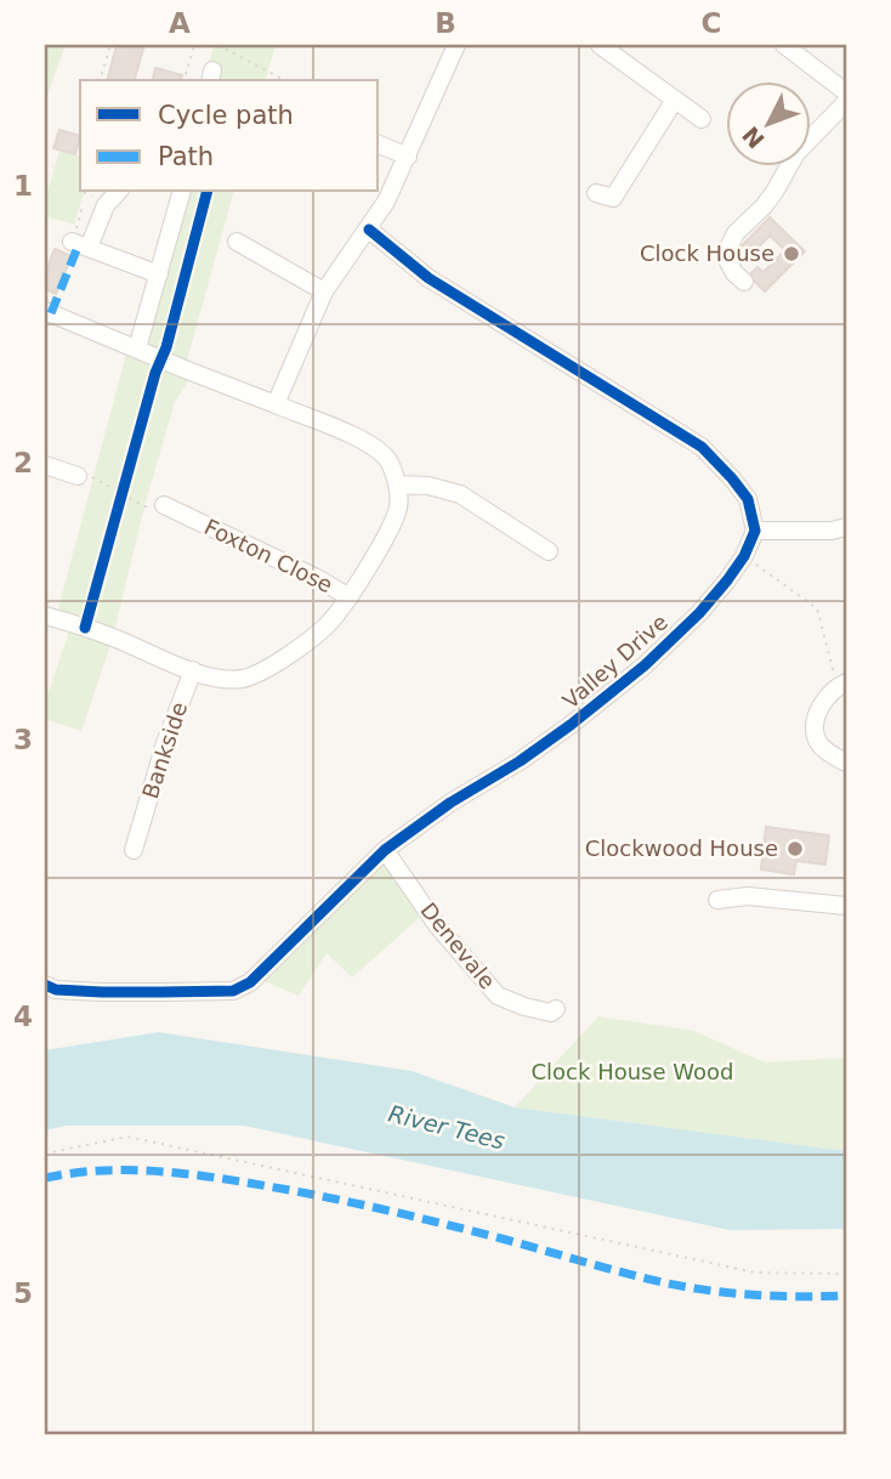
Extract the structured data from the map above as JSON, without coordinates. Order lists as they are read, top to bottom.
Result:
{
  "streets": {
    "street": [
      "Foxton Close",
      "Valley Drive",
      "Bankside",
      "Denevale"
    ]
  },
  "crossings": [
    ["Valley Drive", "Denevale"]
  ],
  "water": ["River Tees"],
  "parks": ["Clock House Wood"],
  "places": ["Clock House", "Clockwood House"],
  "legend": ["Cycle path", "Path"],
  "north": "bottom left",
  "grid": {
    "columns": ["A", "B", "C"],
    "rows": [
      "1",
      "2",
      "3",
      "4",
      "5"
    ]
  }
}
